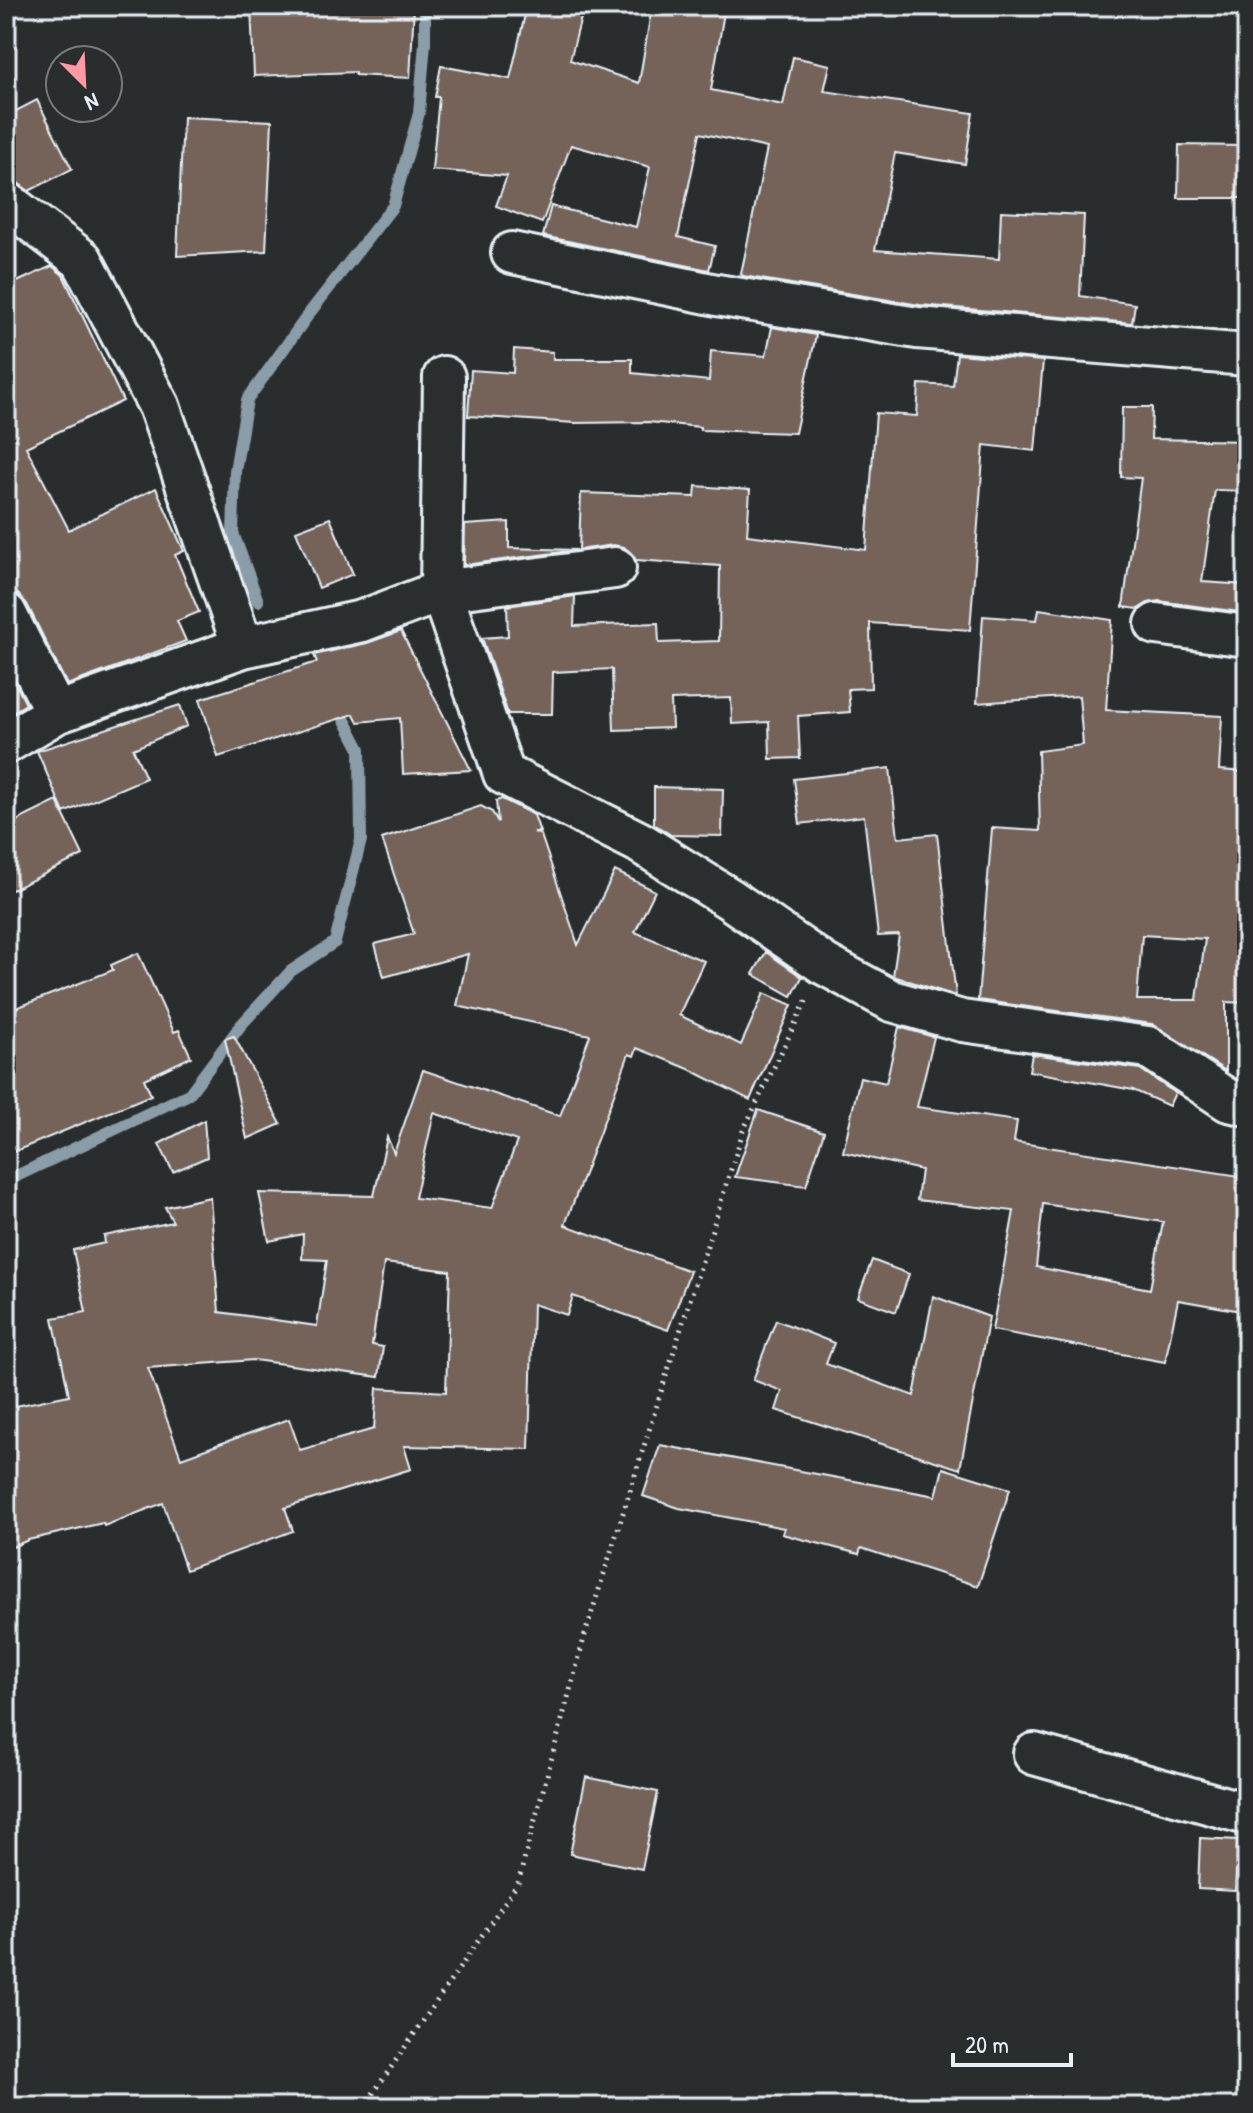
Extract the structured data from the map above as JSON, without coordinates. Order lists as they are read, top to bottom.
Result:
{
  "scale_bar": "20 m",
  "north": "bottom right"
}
